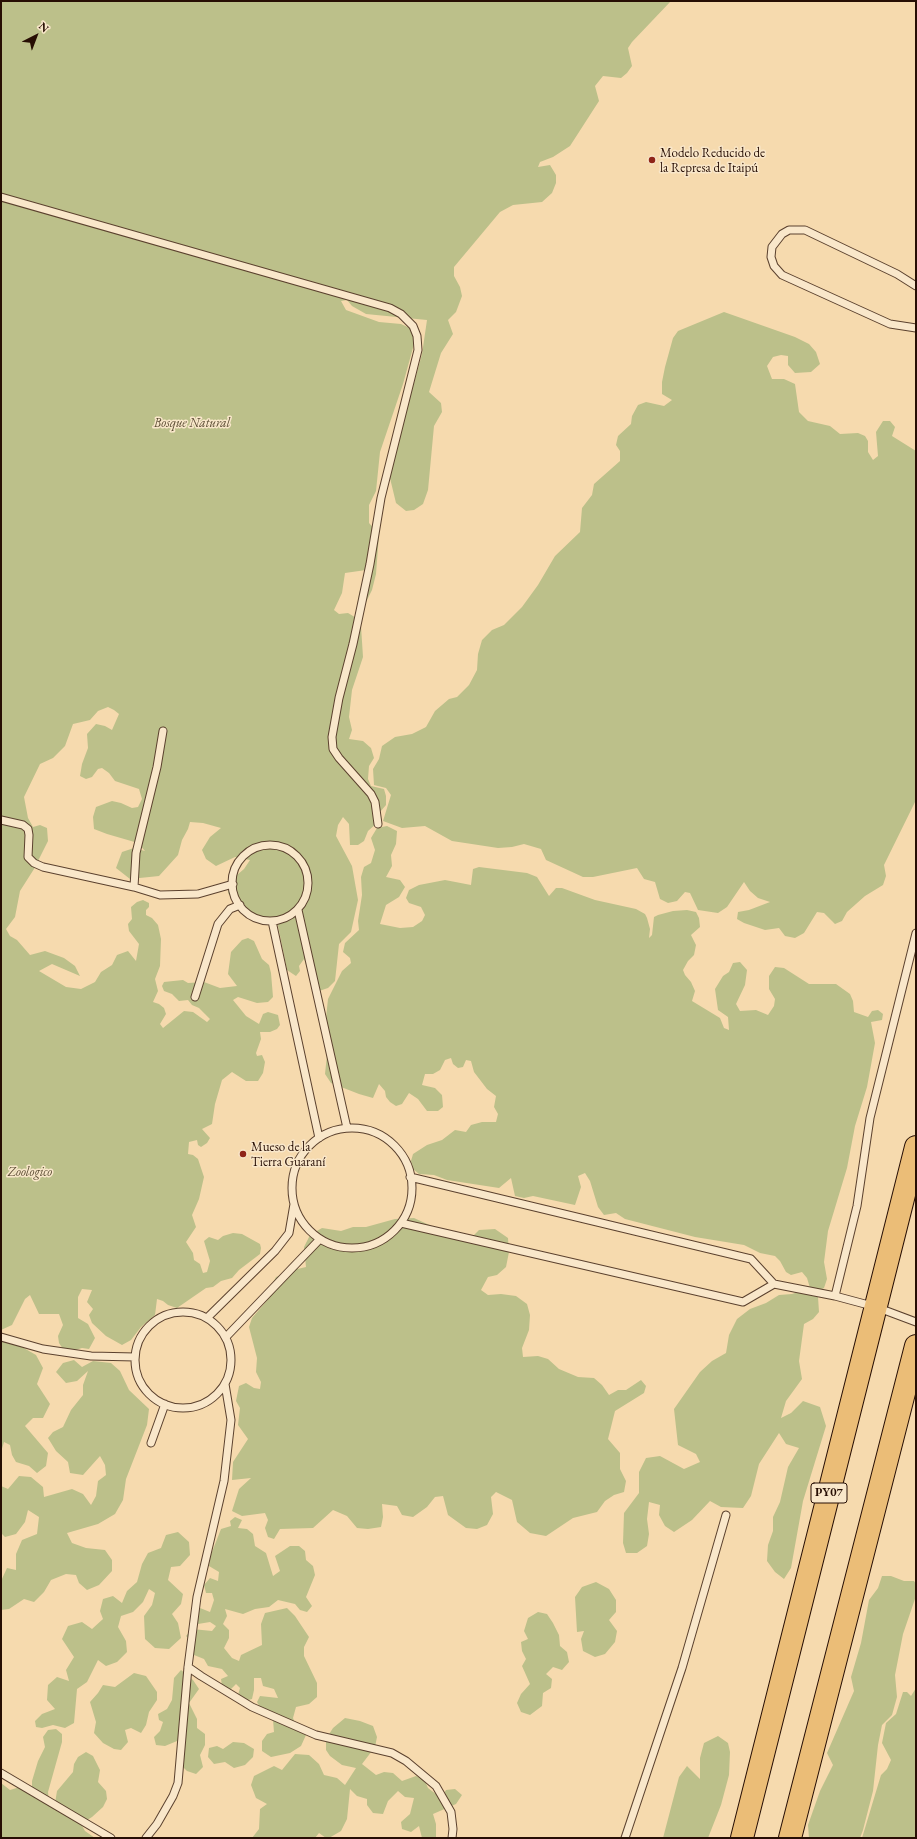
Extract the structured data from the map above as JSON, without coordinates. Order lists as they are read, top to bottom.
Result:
{
  "streets": {
    "highway": ["PY07"]
  },
  "parks": ["Bosque Natural", "Zoologico"],
  "places": ["Modelo Reducido de la Represa de Itaipú", "Mueso de la Tierra Guaraní"],
  "north": "top right"
}
